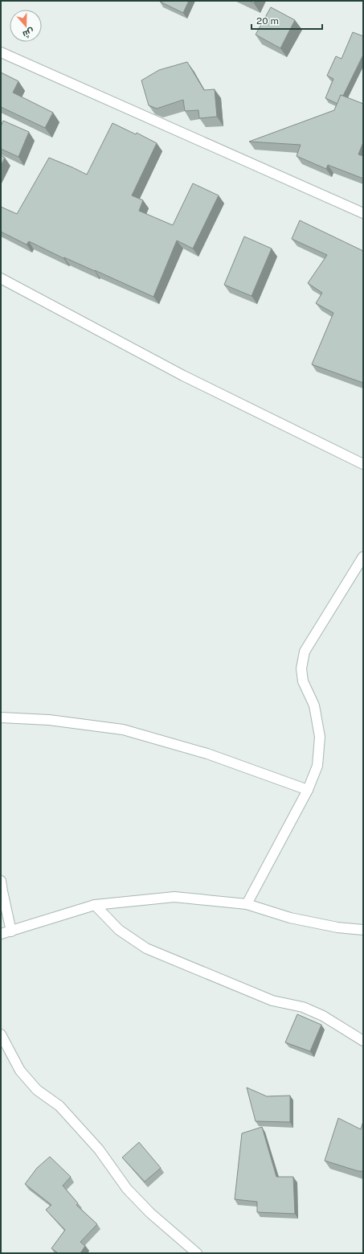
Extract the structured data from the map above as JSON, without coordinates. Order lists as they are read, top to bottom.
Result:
{
  "scale_bar": "20 m",
  "north": "bottom"
}
